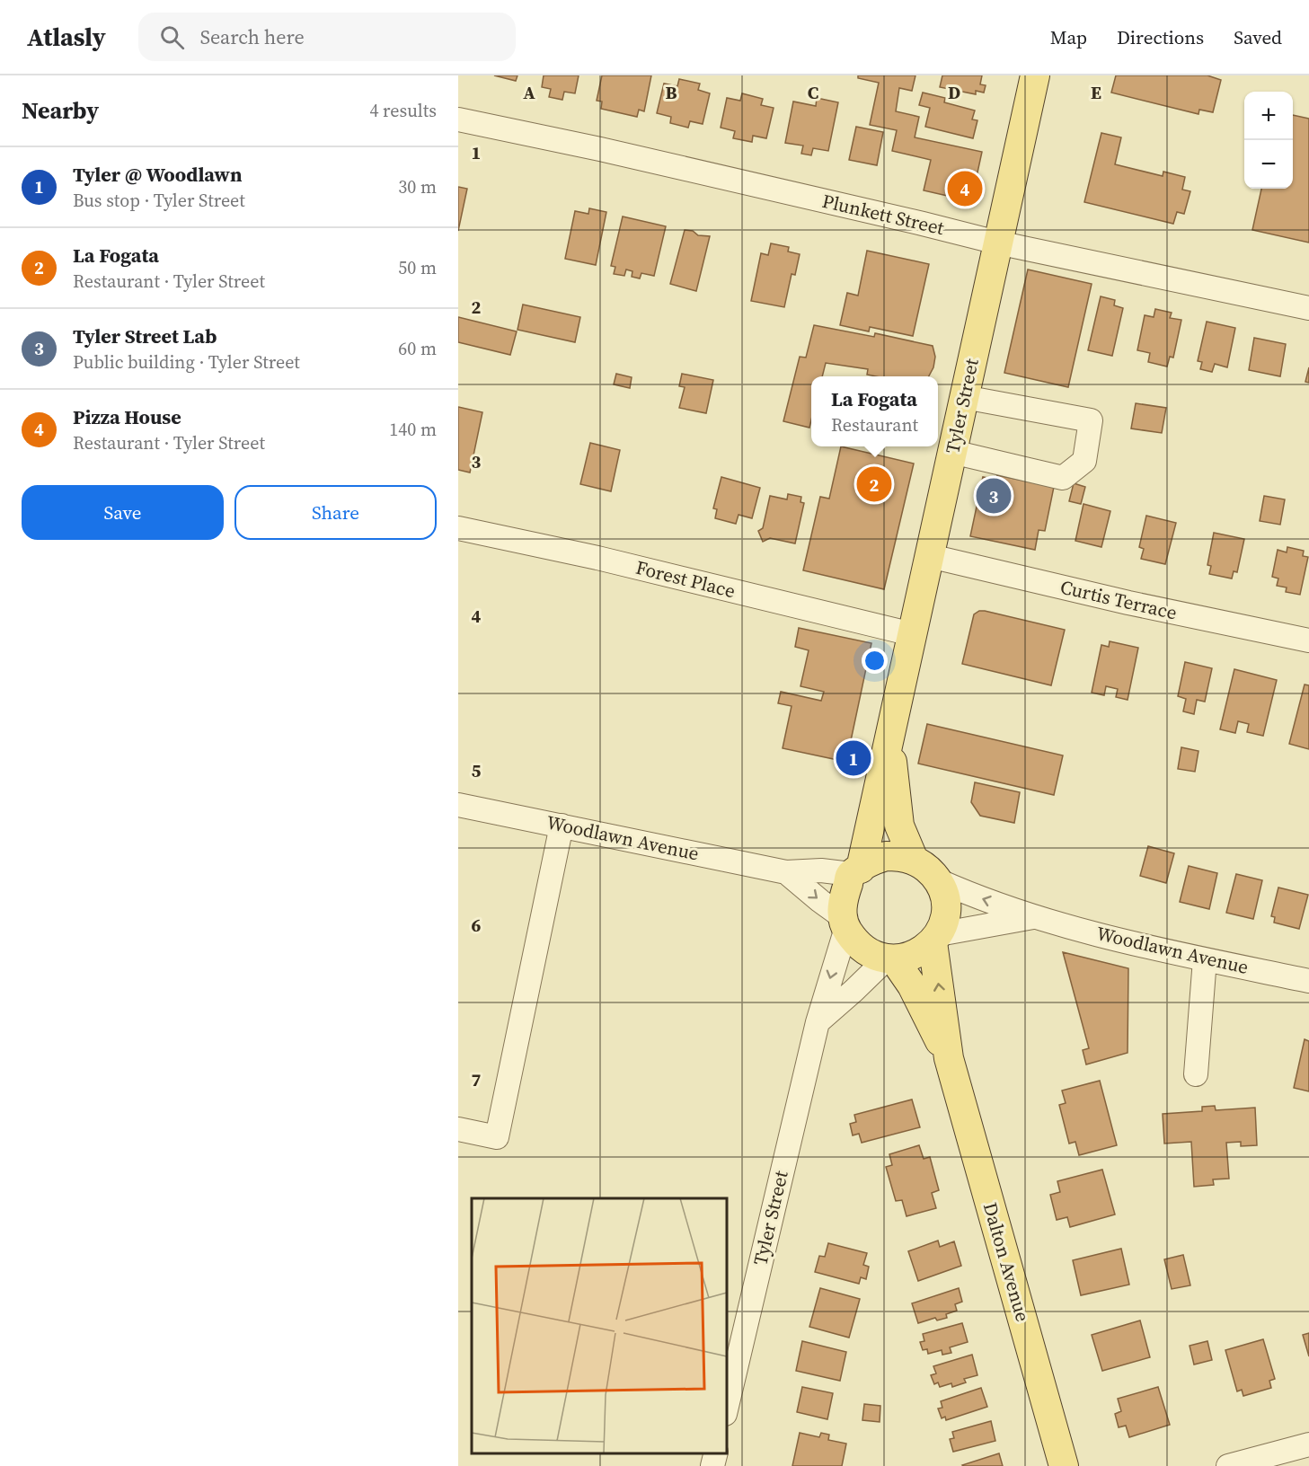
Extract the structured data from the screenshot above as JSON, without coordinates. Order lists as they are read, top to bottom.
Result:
{
  "streets": {
    "main road": ["Tyler Street", "Dalton Avenue"],
    "street": [
      "Plunkett Street",
      "Forest Place",
      "Curtis Terrace",
      "Woodlawn Avenue"
    ]
  },
  "crossings": [
    ["Plunkett Street", "Tyler Street"],
    ["Tyler Street", "Forest Place"],
    ["Tyler Street", "Curtis Terrace"],
    ["Tyler Street", "Woodlawn Avenue"],
    ["Tyler Street", "Dalton Avenue"],
    ["Woodlawn Avenue", "Dalton Avenue"]
  ],
  "page": {
    "header": "Atlasly",
    "search": "Search here",
    "nav": ["Map", "Directions", "Saved"],
    "heading": ["Nearby", "4 results"],
    "map_buttons": ["+", "−"],
    "list": [
      {
        "mark": "1",
        "name": "Tyler @ Woodlawn",
        "note": "Bus stop · Tyler Street",
        "value": "30 m"
      },
      {
        "mark": "2",
        "name": "La Fogata",
        "note": "Restaurant · Tyler Street",
        "value": "50 m"
      },
      {
        "mark": "3",
        "name": "Tyler Street Lab",
        "note": "Public building · Tyler Street",
        "value": "60 m"
      },
      {
        "mark": "4",
        "name": "Pizza House",
        "note": "Restaurant · Tyler Street",
        "value": "140 m"
      }
    ],
    "pins": [
      "4",
      "2",
      "3",
      "1"
    ],
    "popup": ["La Fogata", "Restaurant"],
    "buttons": ["Save", "Share"]
  },
  "grid": {
    "columns": [
      "A",
      "B",
      "C",
      "D",
      "E"
    ],
    "rows": [
      "1",
      "2",
      "3",
      "4",
      "5",
      "6",
      "7"
    ]
  }
}
